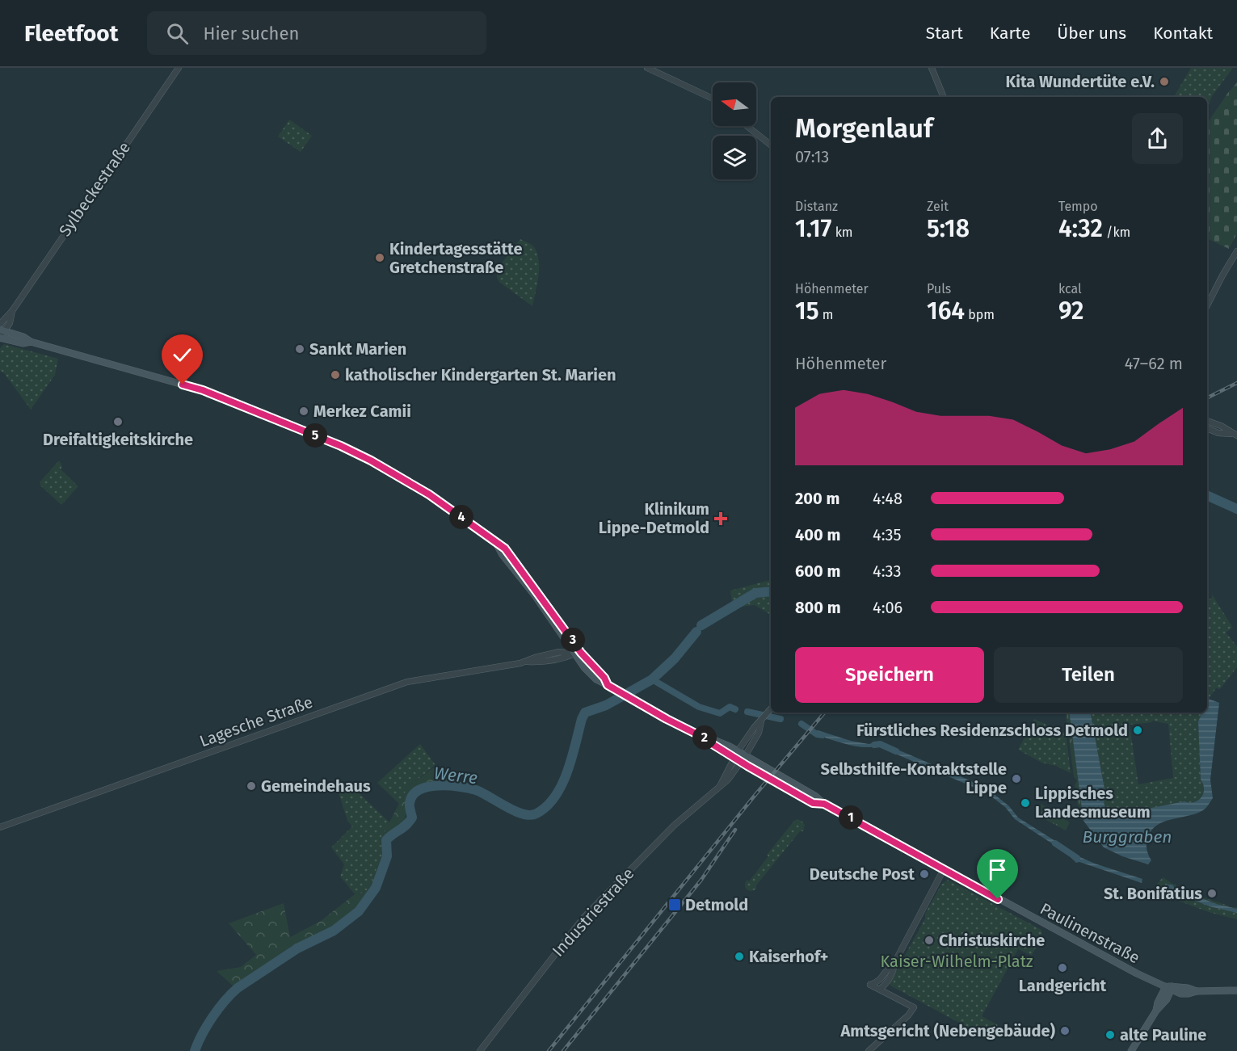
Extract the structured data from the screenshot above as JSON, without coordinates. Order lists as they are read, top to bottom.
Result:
{
  "streets": {
    "main road": ["Paulinenstraße"],
    "street": ["Sylbeckestraße", "Lagesche Straße", "Industriestraße"]
  },
  "crossings": [
    ["Sylbeckestraße", "Paulinenstraße"],
    ["Lagesche Straße", "Paulinenstraße"],
    ["Industriestraße", "Paulinenstraße"]
  ],
  "water": ["Werre", "Burggraben"],
  "parks": ["Kaiser-Wilhelm-Platz"],
  "places": {
    "other": [
      "Kita Wundertüte e.V.",
      "Kindertagesstätte Gretchenstraße",
      "Sankt Marien",
      "katholischer Kindergarten St. Marien",
      "Merkez Camii",
      "Dreifaltigkeitskirche",
      "Fürstliches Residenzschloss Detmold",
      "Selbsthilfe-Kontaktstelle Lippe",
      "Gemeindehaus",
      "Lippisches Landesmuseum",
      "Deutsche Post",
      "St. Bonifatius",
      "Christuskirche",
      "Kaiserhof+",
      "Landgericht",
      "Amtsgericht (Nebengebäude)",
      "alte Pauline"
    ],
    "health": ["Klinikum Lippe-Detmold"],
    "transit": ["Detmold"]
  },
  "north": "left",
  "page": {
    "header": "Fleetfoot",
    "search": "Hier suchen",
    "nav": [
      "Start",
      "Karte",
      "Über uns",
      "Kontakt"
    ],
    "heading": ["Morgenlauf", "07:13"],
    "stats": [
      ["Distanz", "1.17 km"],
      ["Zeit", "5:18"],
      ["Tempo", "4:32 /km"],
      ["Höhenmeter", "15 m"],
      ["Puls", "164 bpm"],
      ["kcal", "92"]
    ],
    "chart": ["Höhenmeter", "47–62 m"],
    "pins": [
      "5",
      "4",
      "3",
      "2",
      "1"
    ],
    "list": [
      {
        "name": "200 m",
        "note": "4:48"
      },
      {
        "name": "400 m",
        "note": "4:35"
      },
      {
        "name": "600 m",
        "note": "4:33"
      },
      {
        "name": "800 m",
        "note": "4:06"
      }
    ],
    "buttons": ["Speichern", "Teilen"]
  }
}
